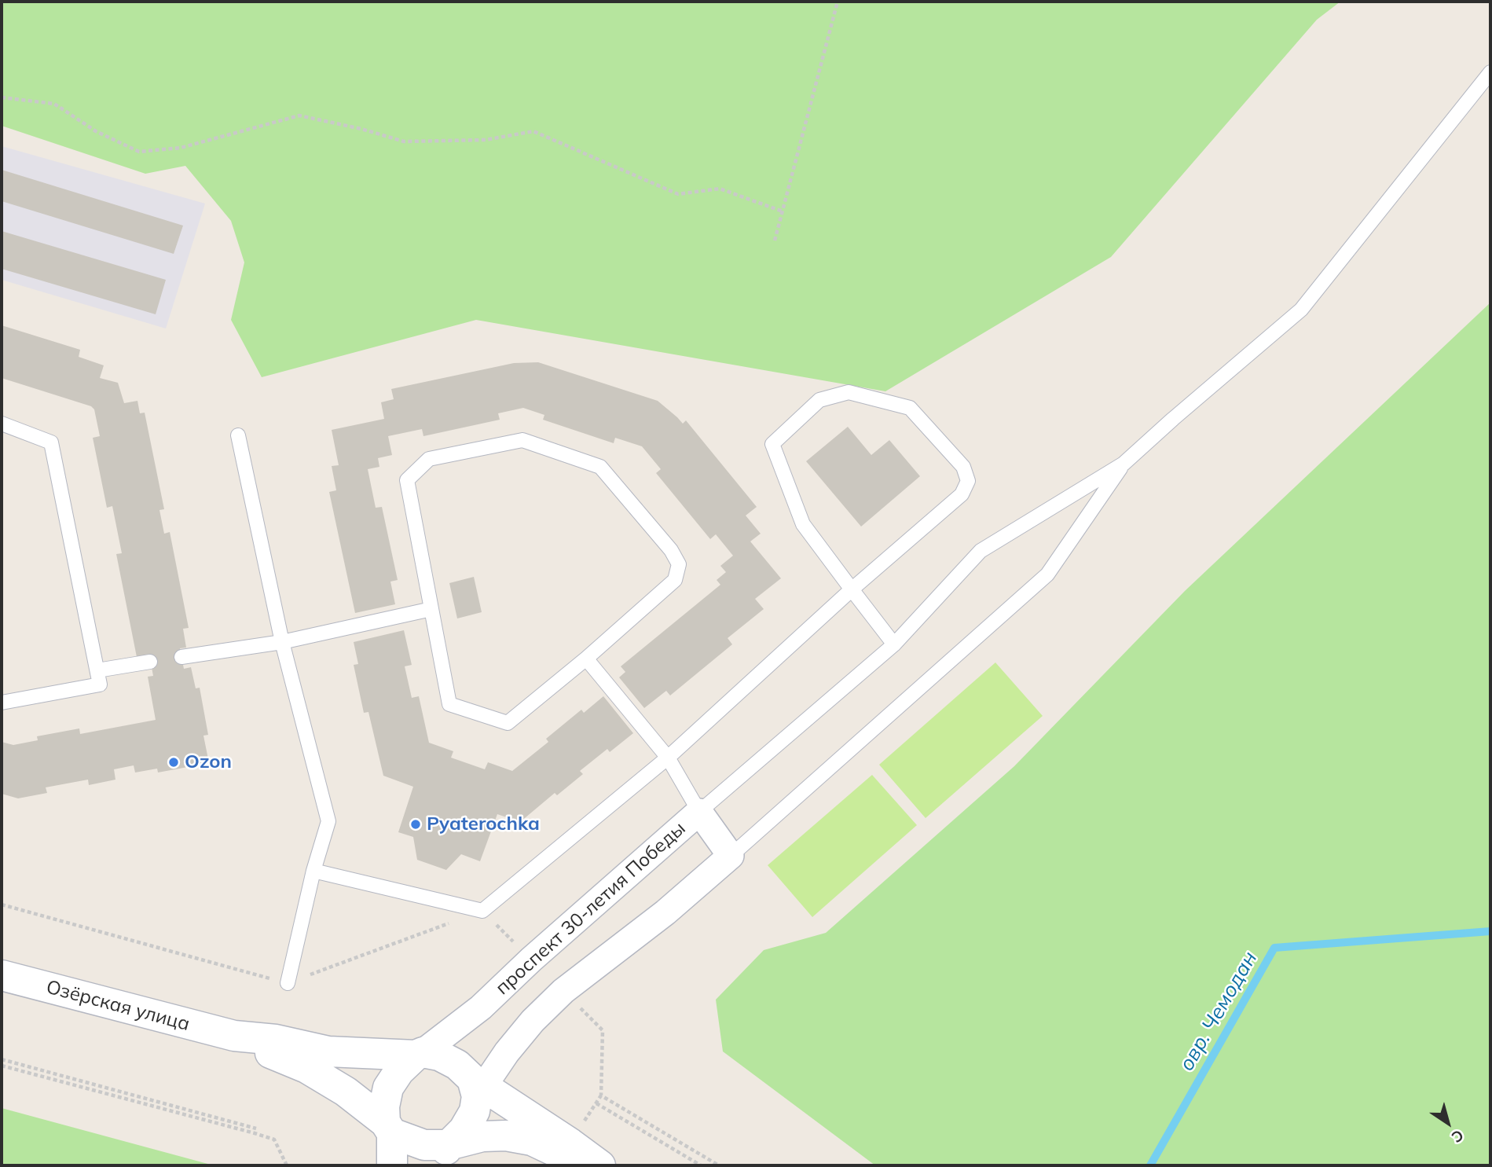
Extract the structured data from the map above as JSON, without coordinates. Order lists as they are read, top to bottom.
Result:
{
  "streets": {
    "main road": ["Озёрская улица"],
    "street": ["проспект 30-летия Победы"]
  },
  "crossings": [
    ["проспект 30-летия Победы", "Озёрская улица"]
  ],
  "water": ["овр. Чемодан"],
  "places": ["Ozon", "Pyaterochka"],
  "north": "bottom right"
}
